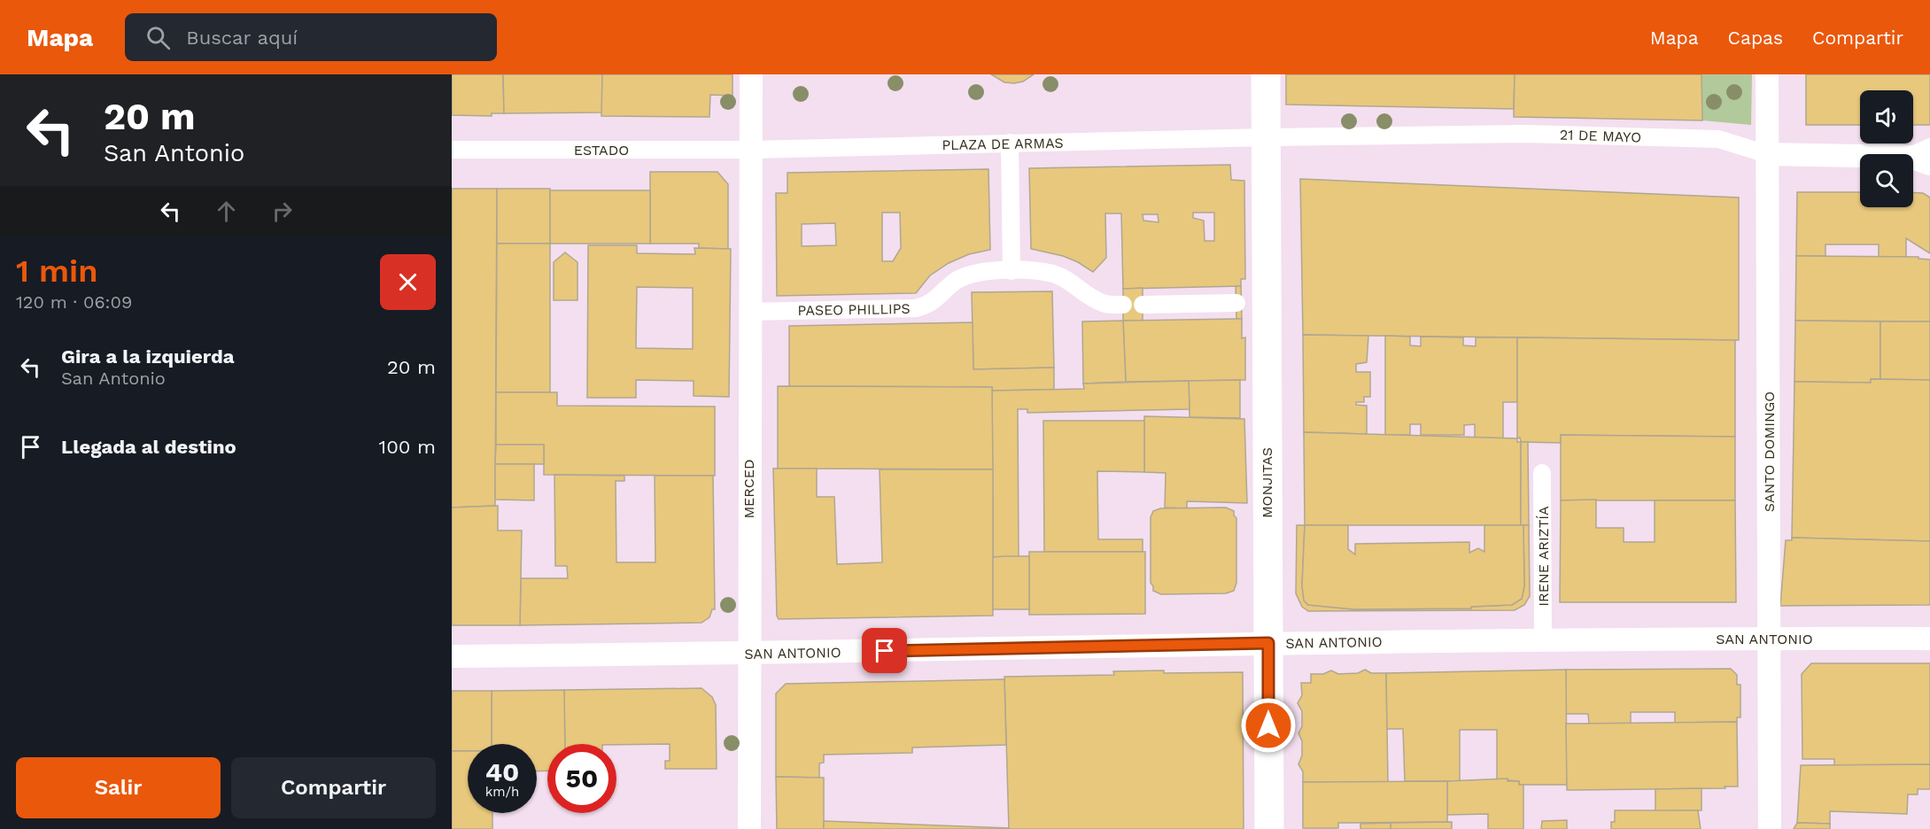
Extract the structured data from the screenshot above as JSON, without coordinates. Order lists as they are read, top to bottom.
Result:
{
  "streets": {
    "main road": ["MONJITAS"],
    "street": [
      "21 DE MAYO",
      "PLAZA DE ARMAS",
      "ESTADO",
      "PASEO PHILLIPS",
      "SANTO DOMINGO",
      "MERCED",
      "IRENE ARIZTÍA",
      "SAN ANTONIO"
    ]
  },
  "crossings": [
    ["21 DE MAYO", "PLAZA DE ARMAS"],
    ["21 DE MAYO", "SANTO DOMINGO"],
    ["21 DE MAYO", "MONJITAS"],
    ["PLAZA DE ARMAS", "ESTADO"],
    ["PLAZA DE ARMAS", "MONJITAS"],
    ["PLAZA DE ARMAS", "MERCED"],
    ["ESTADO", "MERCED"],
    ["PASEO PHILLIPS", "MERCED"],
    ["SANTO DOMINGO", "SAN ANTONIO"],
    ["MONJITAS", "SAN ANTONIO"],
    ["MERCED", "SAN ANTONIO"],
    ["IRENE ARIZTÍA", "SAN ANTONIO"]
  ],
  "page": {
    "header": "Mapa",
    "search": "Buscar aquí",
    "nav": ["Mapa", "Capas", "Compartir"],
    "turn": ["20 m", "San Antonio"],
    "heading": ["1 min", "120 m · 06:09"],
    "list": [
      {
        "name": "Gira a la izquierda",
        "note": "San Antonio",
        "value": "20 m"
      },
      {
        "name": "Llegada al destino",
        "value": "100 m"
      }
    ],
    "speed": "40 km/h",
    "limit": "50",
    "buttons": ["Salir", "Compartir"]
  }
}
